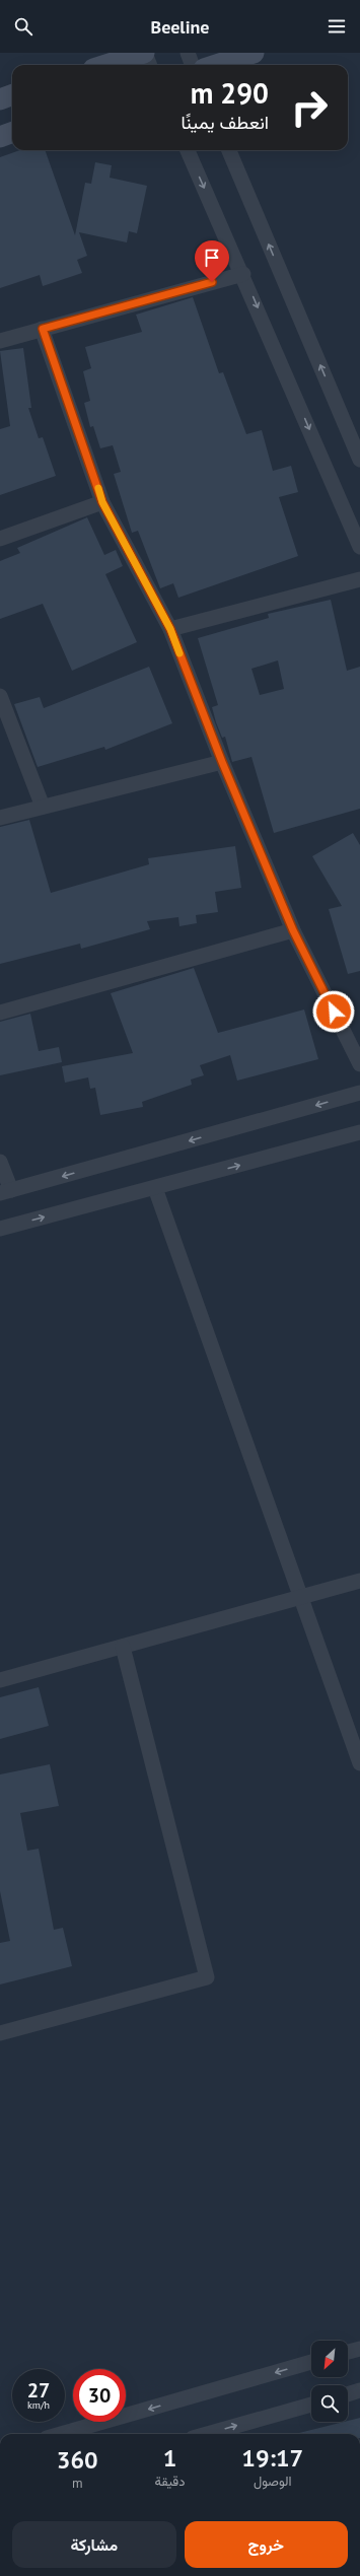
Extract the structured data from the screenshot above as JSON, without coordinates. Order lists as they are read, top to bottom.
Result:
{
  "north": "bottom left",
  "page": {
    "header": "Beeline",
    "turn": ["290 m", "انعطف يمينًا"],
    "speed": "27 km/h",
    "limit": "30",
    "eta": [
      "19:17",
      "الوصول",
      "1",
      "دقيقة",
      "360",
      "m"
    ],
    "buttons": ["خروج", "مشاركة"]
  }
}
